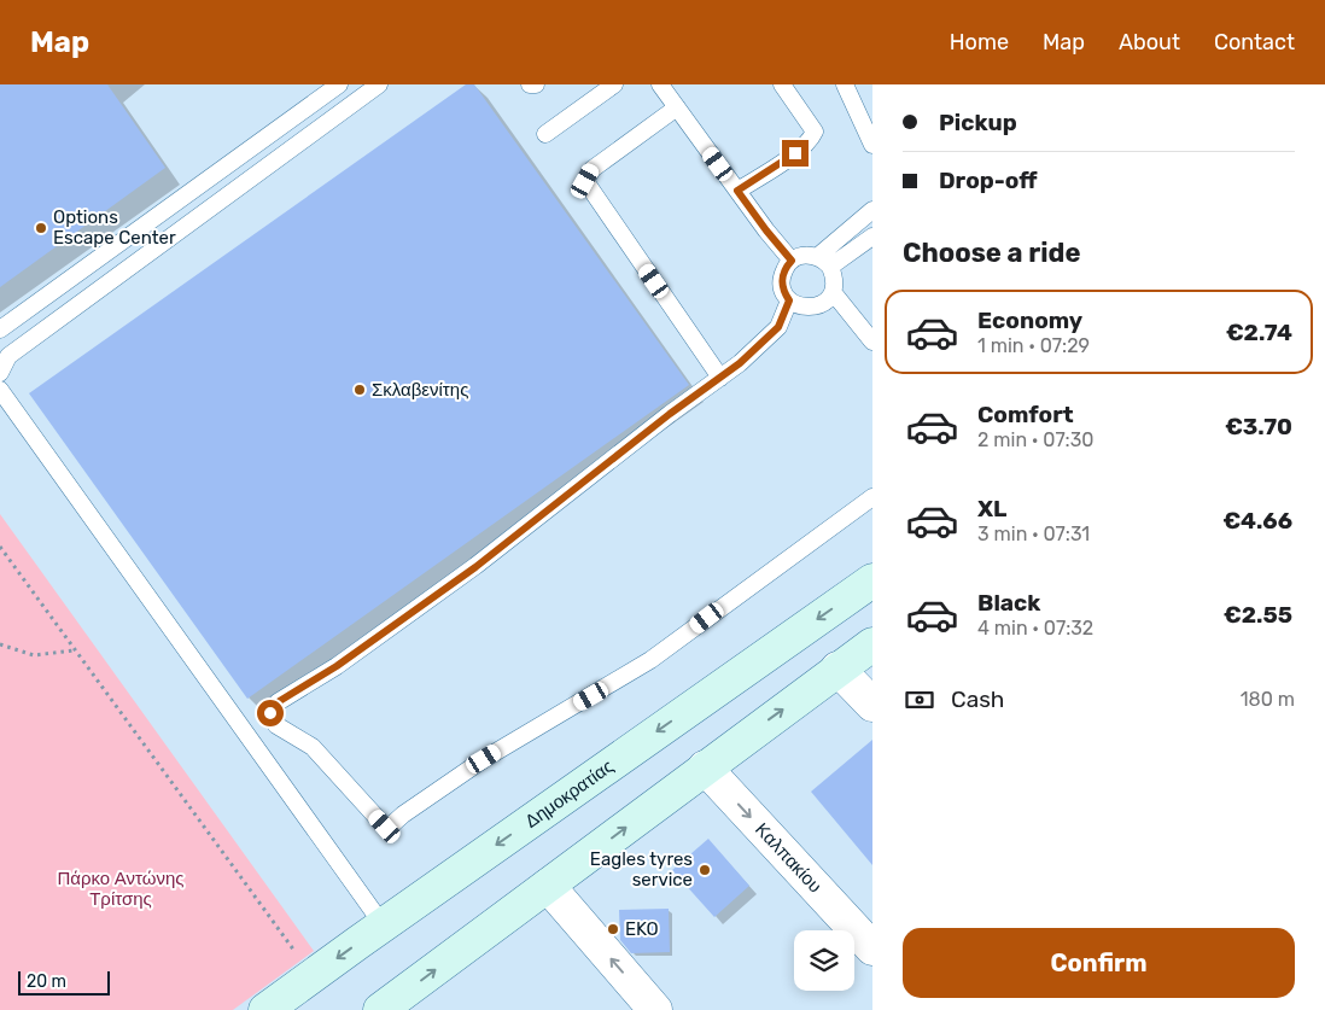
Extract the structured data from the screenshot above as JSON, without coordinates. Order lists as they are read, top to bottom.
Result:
{
  "streets": {
    "main road": ["Δημοκρατίας"],
    "street": ["Καλπακίου"]
  },
  "parks": ["Πάρκο Αντώνης Τρίτσης"],
  "places": [
    "Options Escape Center",
    "Σκλαβενίτης",
    "Eagles tyres service",
    "EKO"
  ],
  "scale_bar": "20 m",
  "page": {
    "header": "Map",
    "nav": [
      "Home",
      "Map",
      "About",
      "Contact"
    ],
    "banner": ["Pickup", "Drop-off"],
    "heading": "Choose a ride",
    "list": [
      {
        "name": "Economy",
        "note": "1 min · 07:29",
        "value": "€2.74"
      },
      {
        "name": "Comfort",
        "note": "2 min · 07:30",
        "value": "€3.70"
      },
      {
        "name": "XL",
        "note": "3 min · 07:31",
        "value": "€4.66"
      },
      {
        "name": "Black",
        "note": "4 min · 07:32",
        "value": "€2.55"
      }
    ],
    "pay": ["Cash", "180 m"],
    "buttons": "Confirm",
    "scale": "20 m"
  }
}
